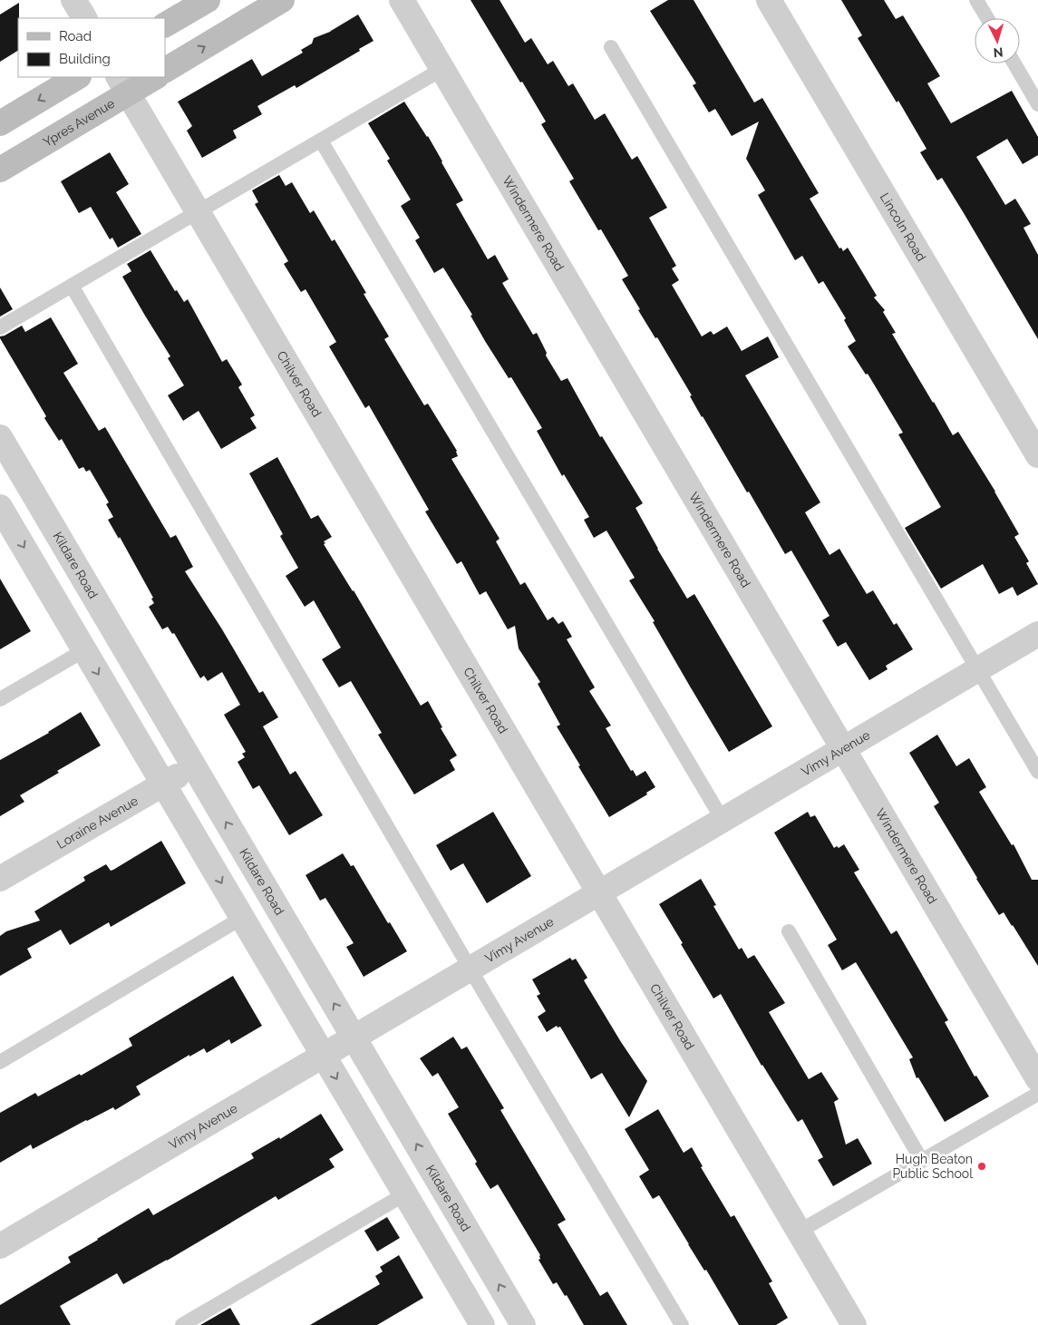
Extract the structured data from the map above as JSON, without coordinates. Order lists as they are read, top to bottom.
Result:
{
  "streets": {
    "main road": ["Ypres Avenue"],
    "street": [
      "Windermere Road",
      "Lincoln Road",
      "Chilver Road",
      "Kildare Road",
      "Vimy Avenue",
      "Loraine Avenue"
    ]
  },
  "crossings": [
    ["Ypres Avenue", "Chilver Road"],
    ["Windermere Road", "Vimy Avenue"],
    ["Chilver Road", "Vimy Avenue"],
    ["Kildare Road", "Vimy Avenue"],
    ["Kildare Road", "Loraine Avenue"]
  ],
  "places": ["Hugh Beaton Public School"],
  "legend": ["Road", "Building"],
  "north": "bottom"
}
